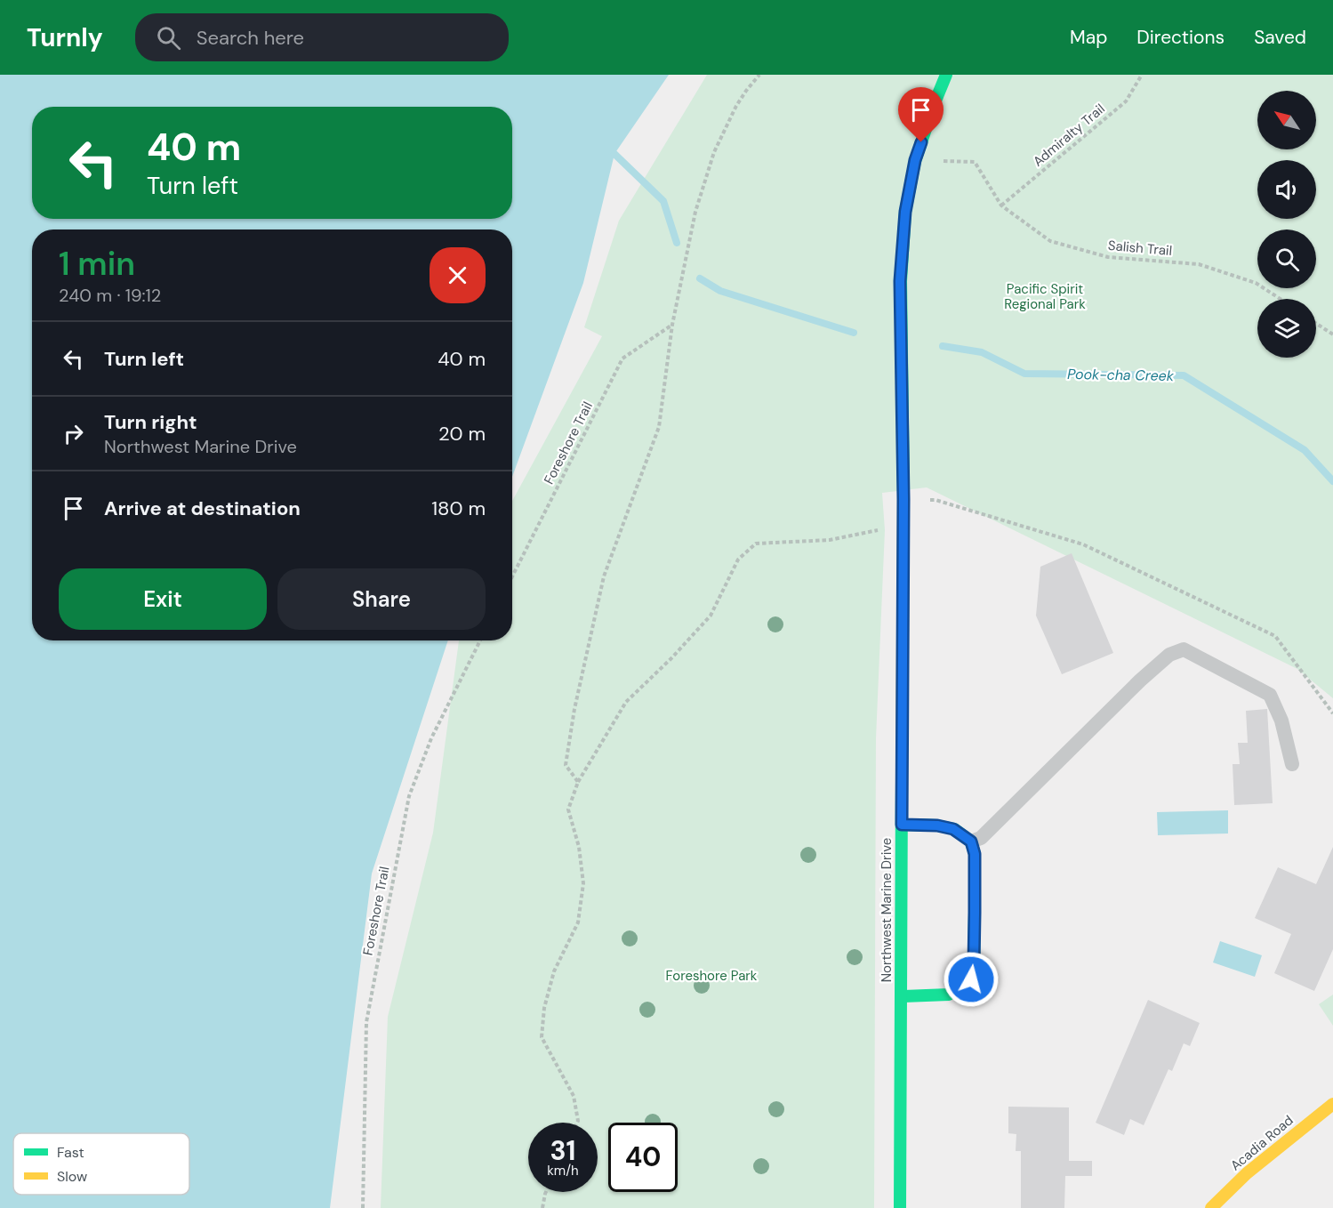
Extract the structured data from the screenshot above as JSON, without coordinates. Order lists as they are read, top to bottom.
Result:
{
  "streets": {
    "street": ["Northwest Marine Drive", "Acadia Road"],
    "path": ["Admiralty Trail", "Salish Trail", "Foreshore Trail"]
  },
  "crossings": [
    ["Admiralty Trail", "Salish Trail"],
    ["Salish Trail", "Northwest Marine Drive"]
  ],
  "water": ["Pook-cha Creek"],
  "parks": ["Pacific Spirit Regional Park", "Foreshore Park"],
  "legend": ["Fast", "Slow"],
  "north": "top left",
  "page": {
    "header": "Turnly",
    "search": "Search here",
    "nav": ["Map", "Directions", "Saved"],
    "turn": ["40 m", "Turn left"],
    "heading": ["1 min", "240 m · 19:12"],
    "list": [
      {
        "name": "Turn left",
        "value": "40 m"
      },
      {
        "name": "Turn right",
        "note": "Northwest Marine Drive",
        "value": "20 m"
      },
      {
        "name": "Arrive at destination",
        "value": "180 m"
      }
    ],
    "buttons": ["Exit", "Share"],
    "speed": "31 km/h",
    "limit": "40"
  }
}
